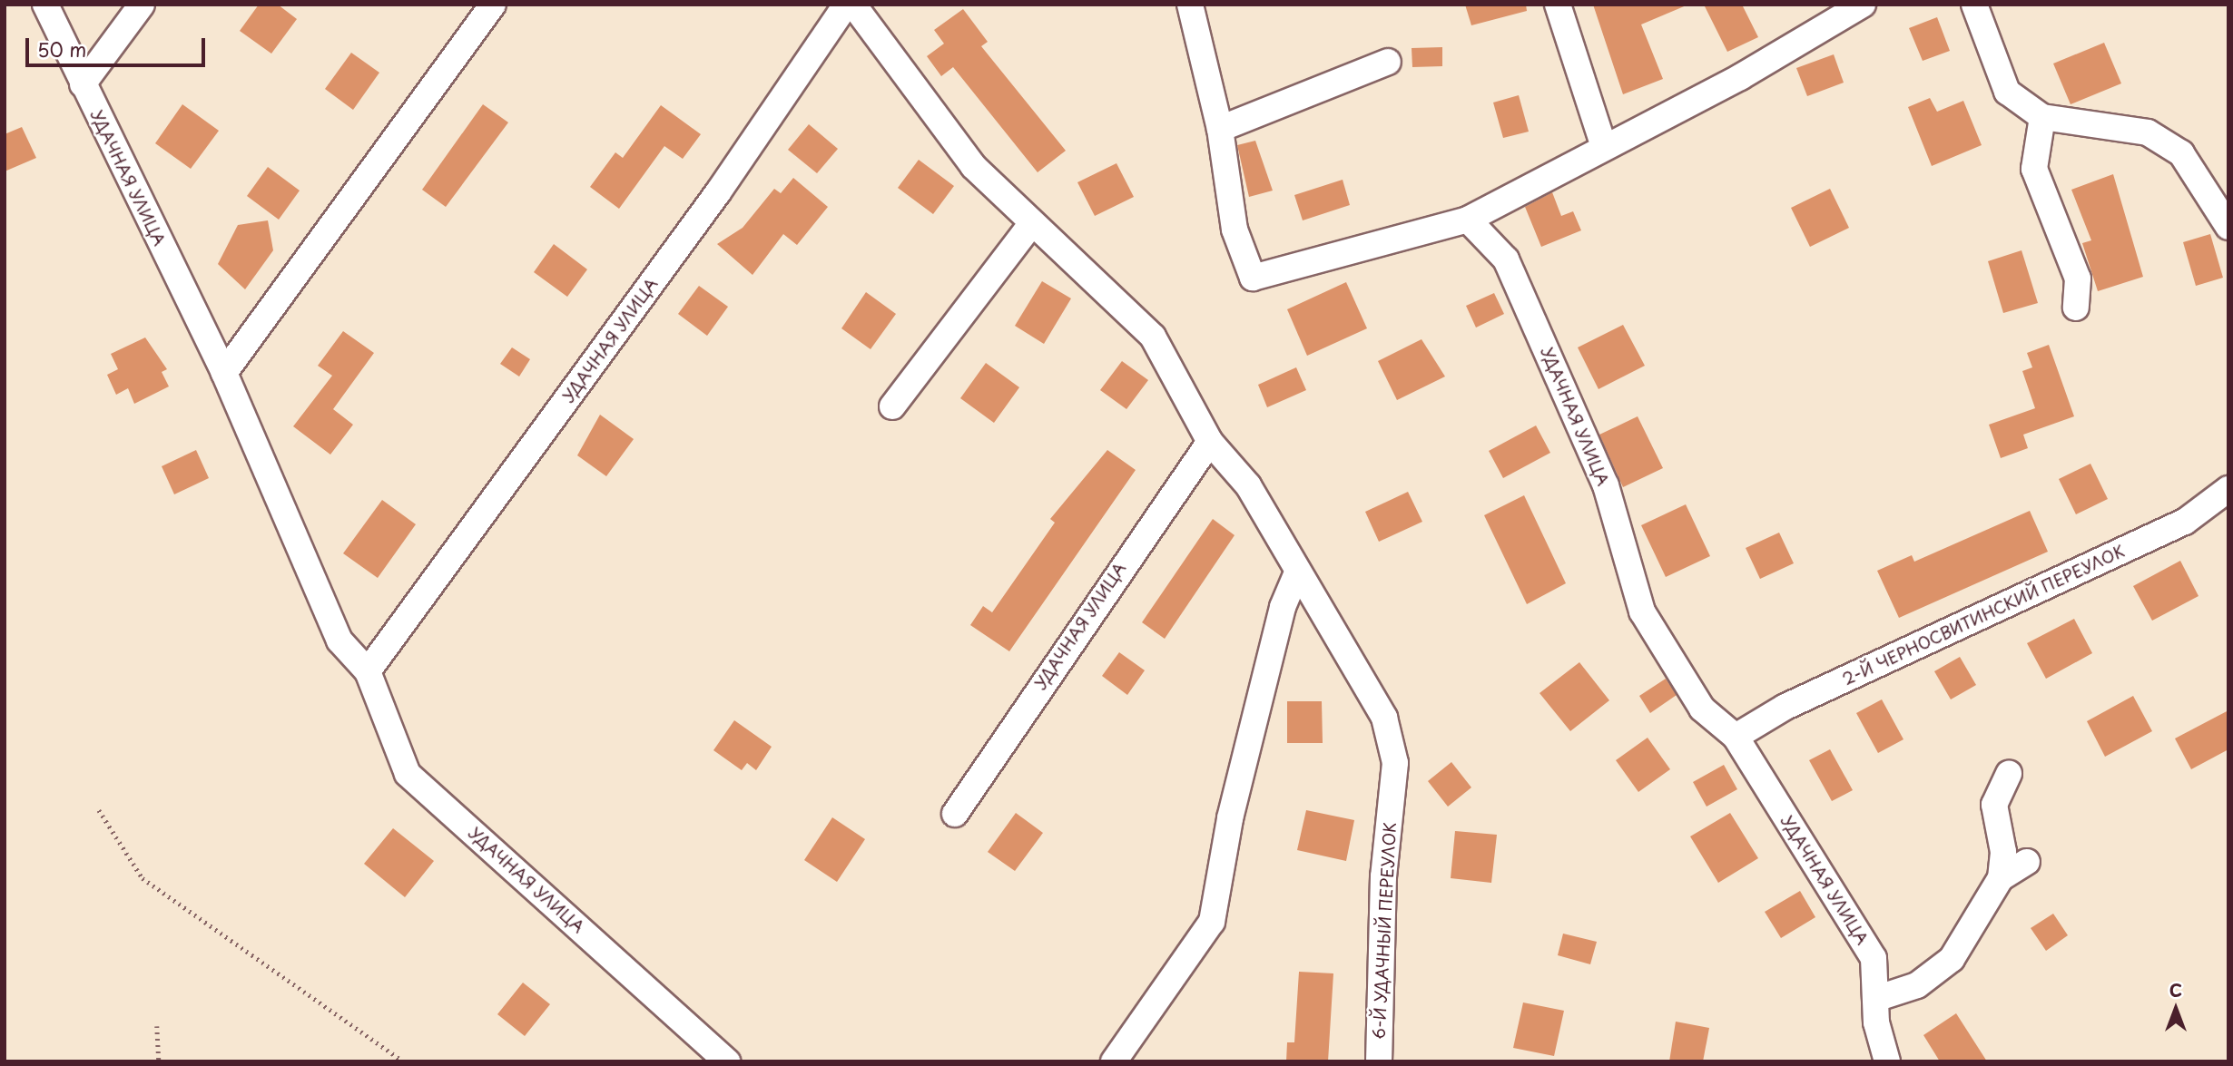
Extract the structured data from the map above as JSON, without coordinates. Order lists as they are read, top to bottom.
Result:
{
  "streets": {
    "street": ["УДАЧНАЯ УЛИЦА", "2-Й ЧЕРНОСВИТИНСКИЙ ПЕРЕУЛОК", "6-Й УДАЧНЫЙ ПЕРЕУЛОК"]
  },
  "crossings": [
    ["УДАЧНАЯ УЛИЦА", "2-Й ЧЕРНОСВИТИНСКИЙ ПЕРЕУЛОК"]
  ],
  "scale_bar": "50 m",
  "north": "top"
}
